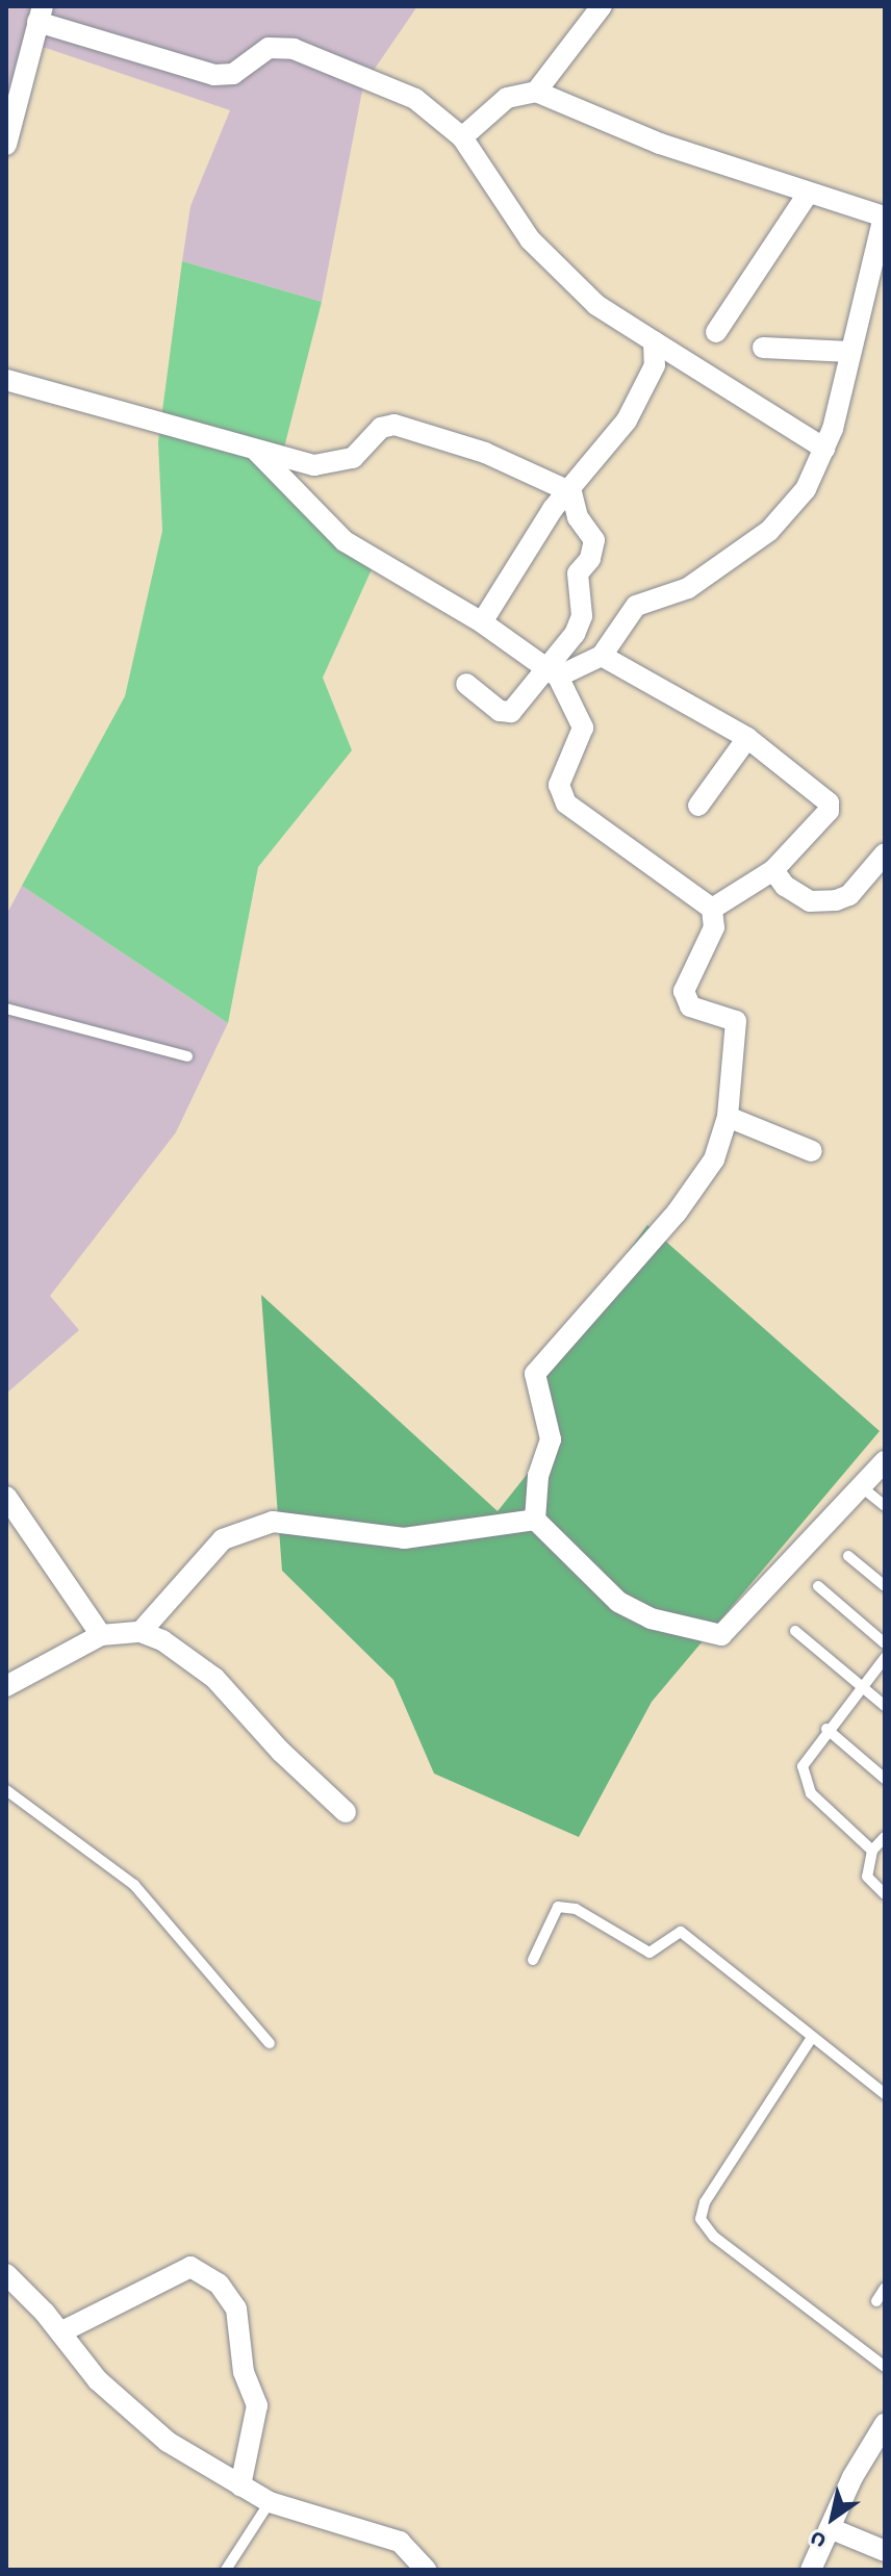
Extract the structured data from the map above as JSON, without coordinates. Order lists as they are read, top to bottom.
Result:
{
  "north": "bottom left"
}
